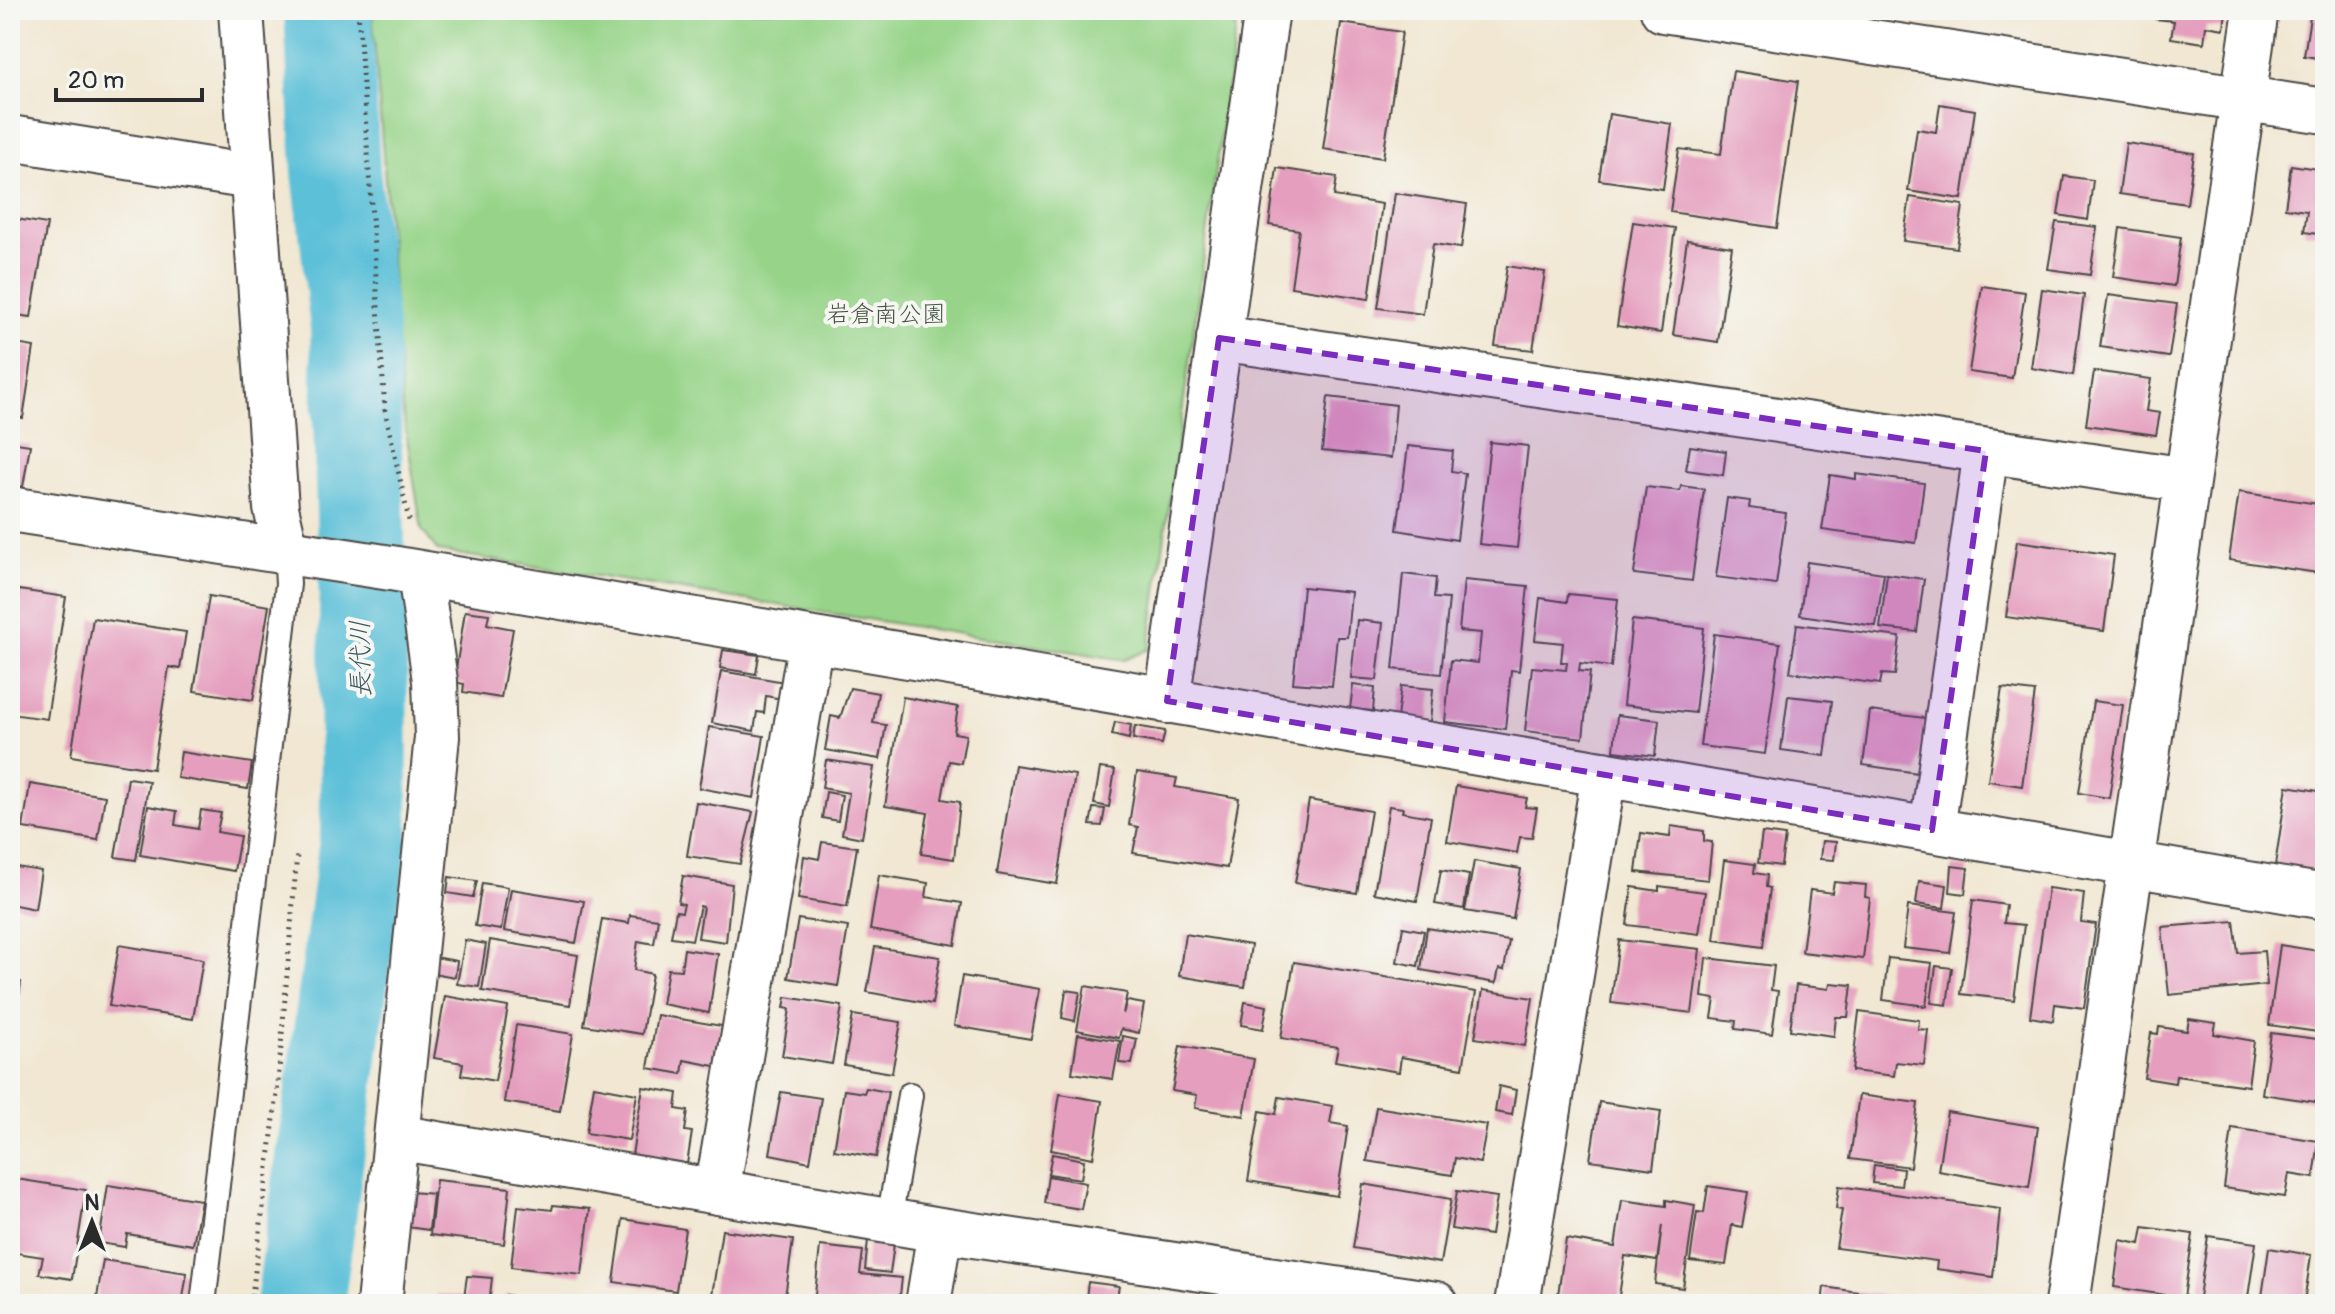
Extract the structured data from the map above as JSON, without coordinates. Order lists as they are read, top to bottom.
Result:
{
  "water": ["長代川"],
  "parks": ["岩倉南公園"],
  "scale_bar": "20 m",
  "north": "top"
}
